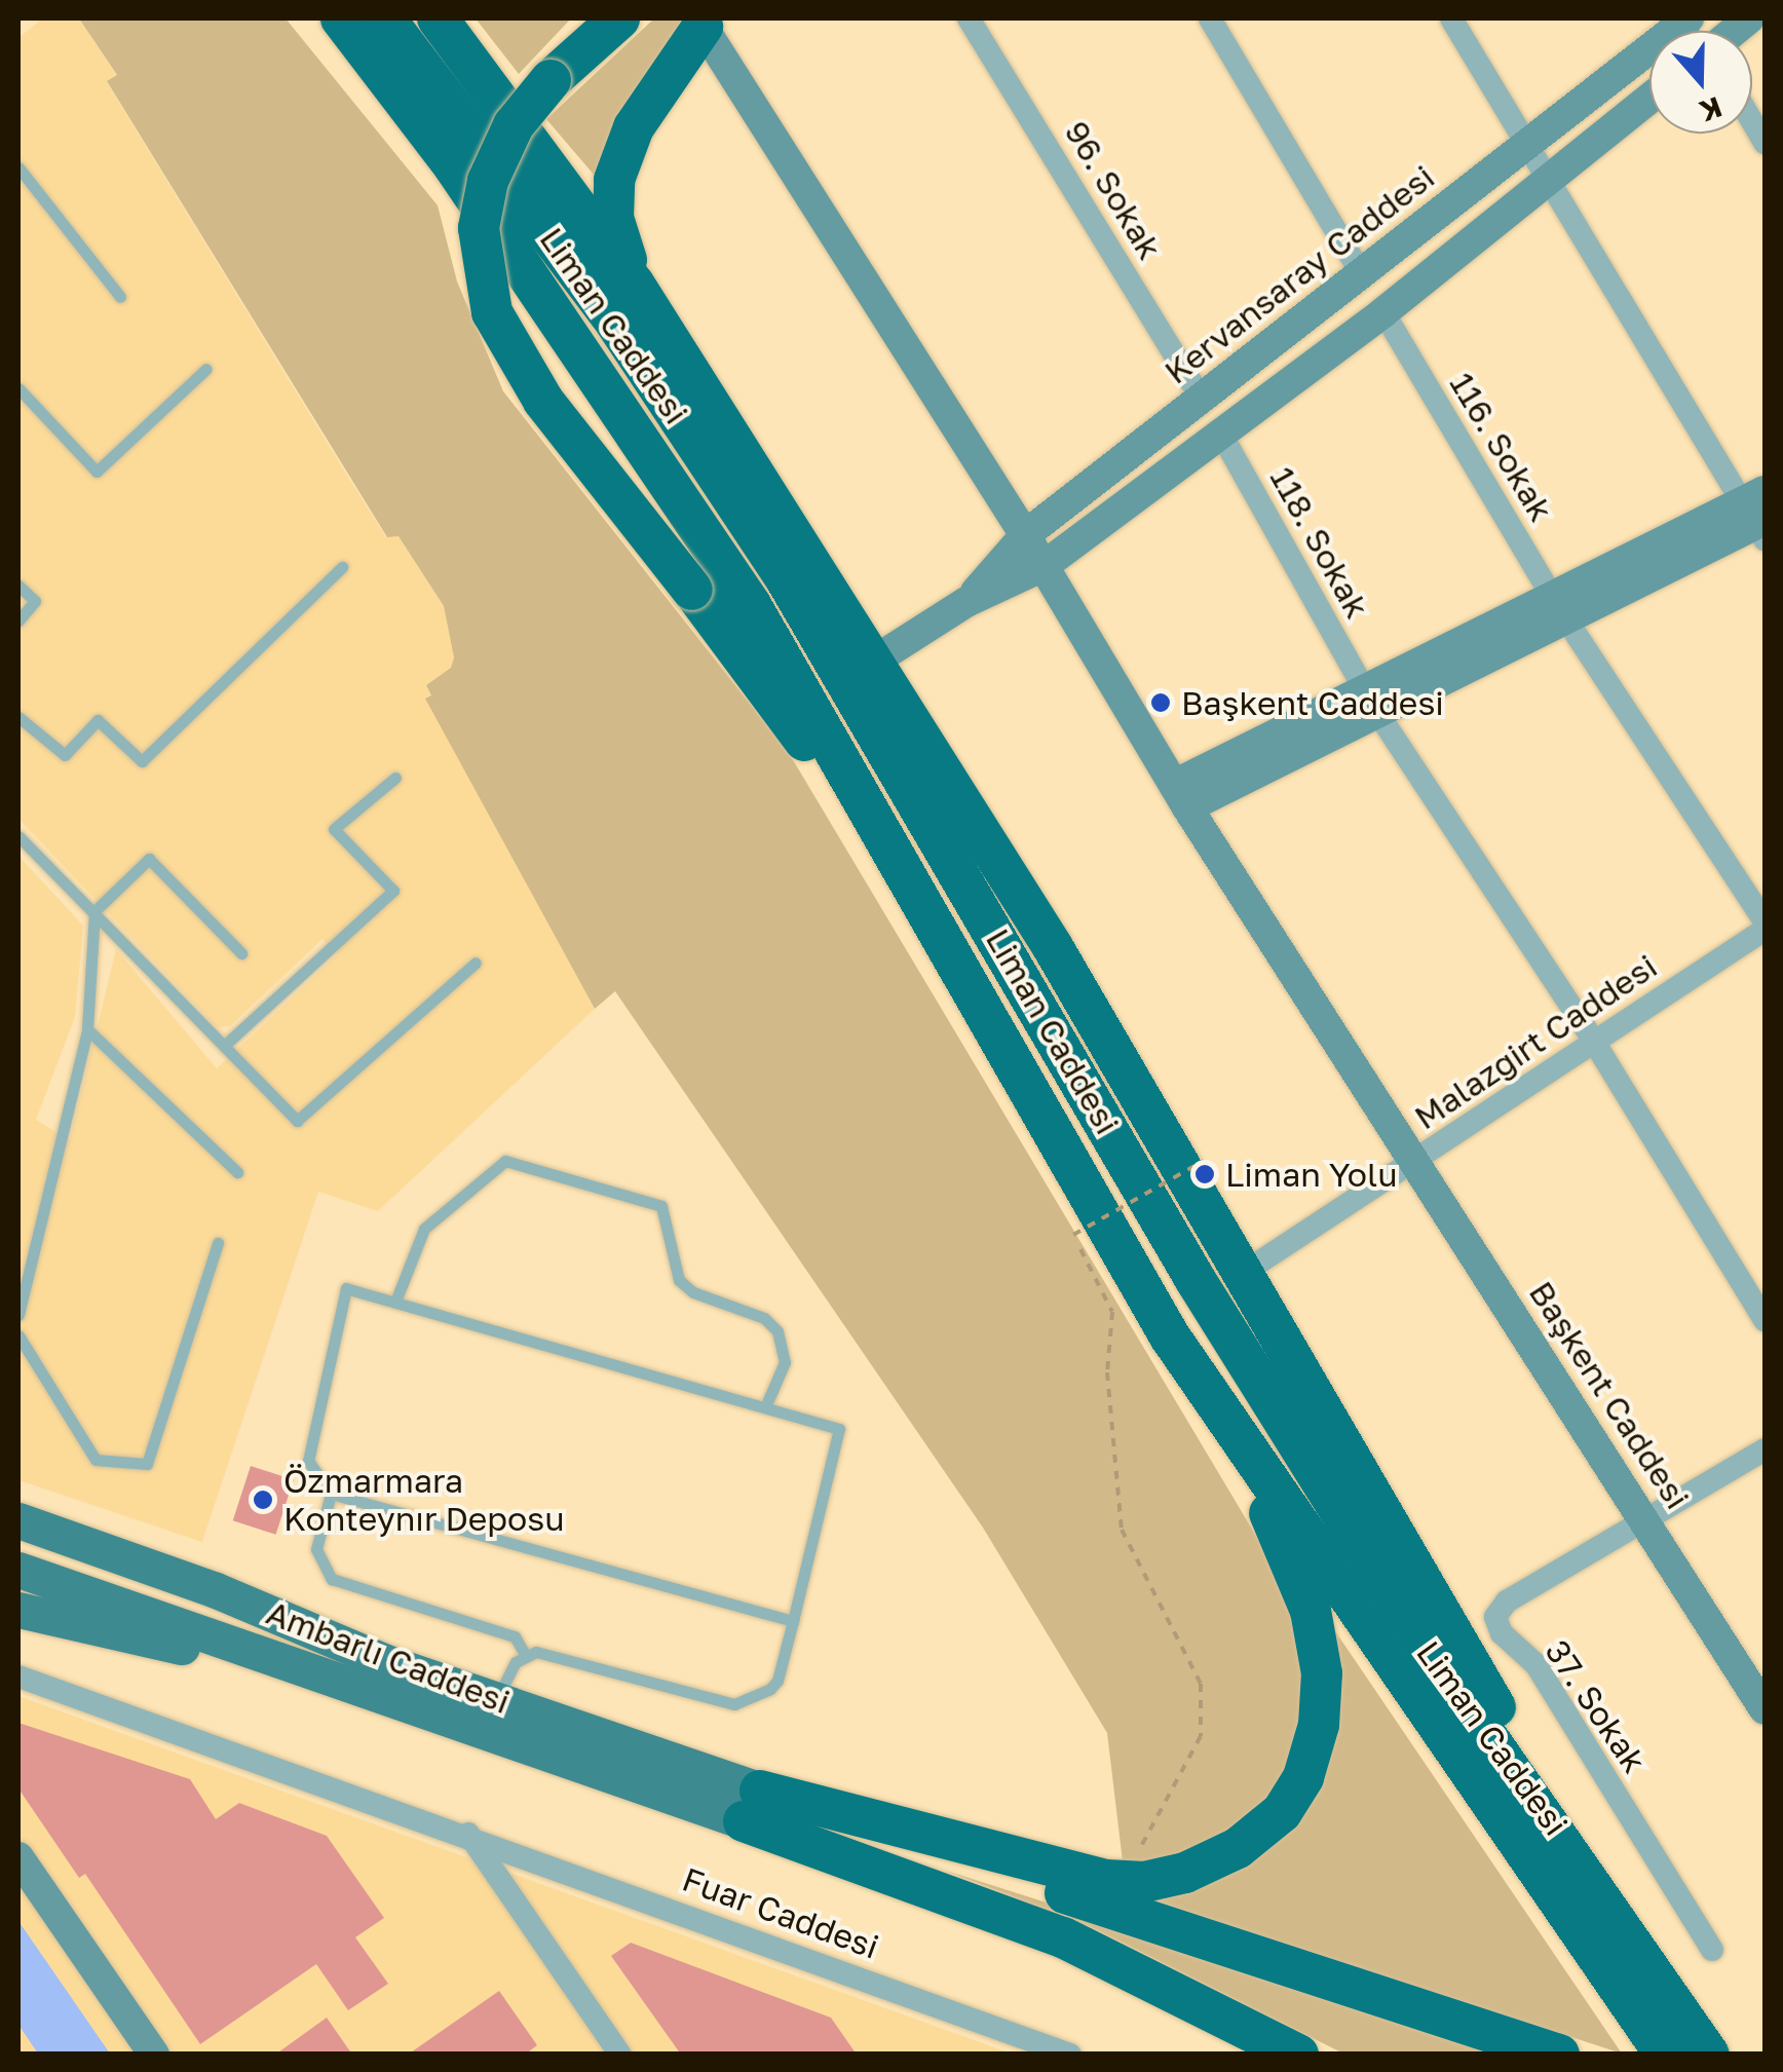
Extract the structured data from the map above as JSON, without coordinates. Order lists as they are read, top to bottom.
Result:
{
  "streets": {
    "highway": ["Liman Caddesi"],
    "main road": ["Ambarlı Caddesi"],
    "street": [
      "96. Sokak",
      "Kervansaray Caddesi",
      "116. Sokak",
      "118. Sokak",
      "Malazgirt Caddesi",
      "Başkent Caddesi",
      "37. Sokak",
      "Fuar Caddesi"
    ]
  },
  "crossings": [
    ["96. Sokak", "Kervansaray Caddesi"],
    ["Kervansaray Caddesi", "116. Sokak"],
    ["Kervansaray Caddesi", "118. Sokak"],
    ["Kervansaray Caddesi", "Başkent Caddesi"],
    ["116. Sokak", "Malazgirt Caddesi"],
    ["118. Sokak", "Malazgirt Caddesi"],
    ["Malazgirt Caddesi", "Başkent Caddesi"],
    ["Başkent Caddesi", "37. Sokak"]
  ],
  "places": ["Başkent Caddesi", "Liman Yolu", "Özmarmara Konteynır Deposu"],
  "north": "bottom"
}
